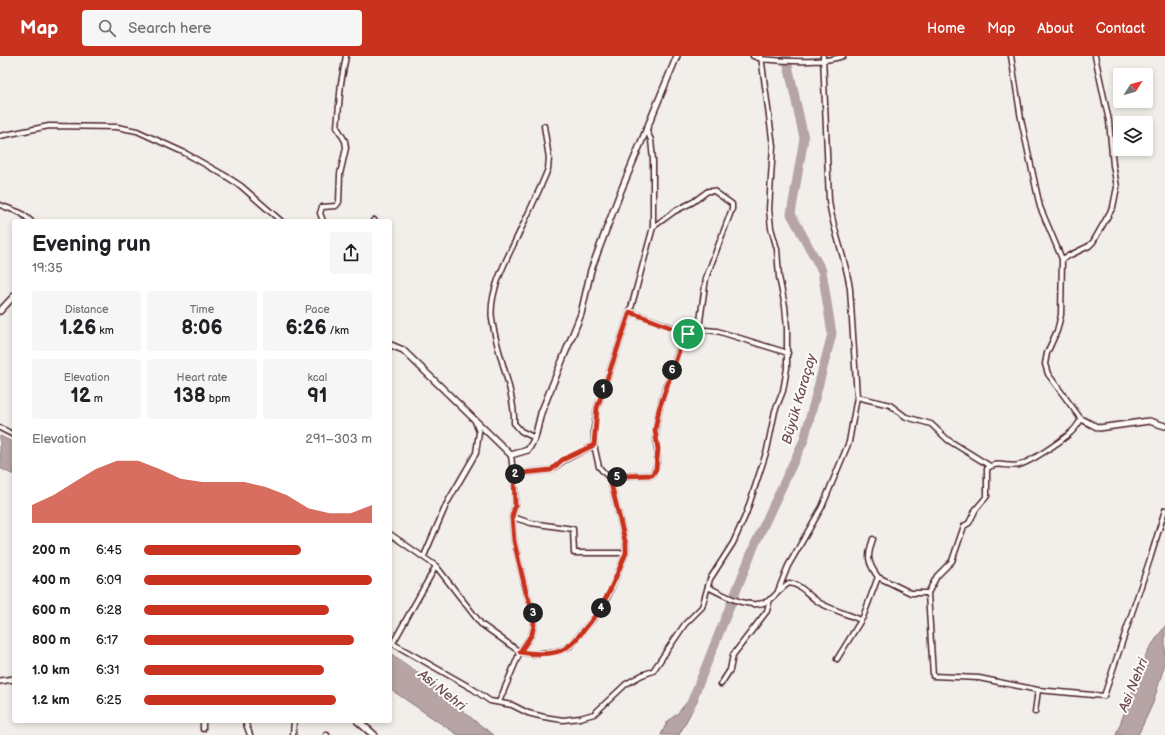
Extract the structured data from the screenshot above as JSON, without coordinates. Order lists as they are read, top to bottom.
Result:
{
  "water": ["Büyük Karaçay", "Asi Nehri"],
  "north": "top right",
  "page": {
    "header": "Map",
    "search": "Search here",
    "nav": [
      "Home",
      "Map",
      "About",
      "Contact"
    ],
    "heading": ["Evening run", "19:35"],
    "stats": [
      ["Distance", "1.26 km"],
      ["Time", "8:06"],
      ["Pace", "6:26 /km"],
      ["Elevation", "12 m"],
      ["Heart rate", "138 bpm"],
      ["kcal", "91"]
    ],
    "pins": [
      "6",
      "1",
      "2",
      "5",
      "4",
      "3"
    ],
    "chart": ["Elevation", "291–303 m"],
    "list": [
      {
        "name": "200 m",
        "note": "6:45"
      },
      {
        "name": "400 m",
        "note": "6:09"
      },
      {
        "name": "600 m",
        "note": "6:28"
      },
      {
        "name": "800 m",
        "note": "6:17"
      },
      {
        "name": "1.0 km",
        "note": "6:31"
      },
      {
        "name": "1.2 km",
        "note": "6:25"
      }
    ]
  }
}
